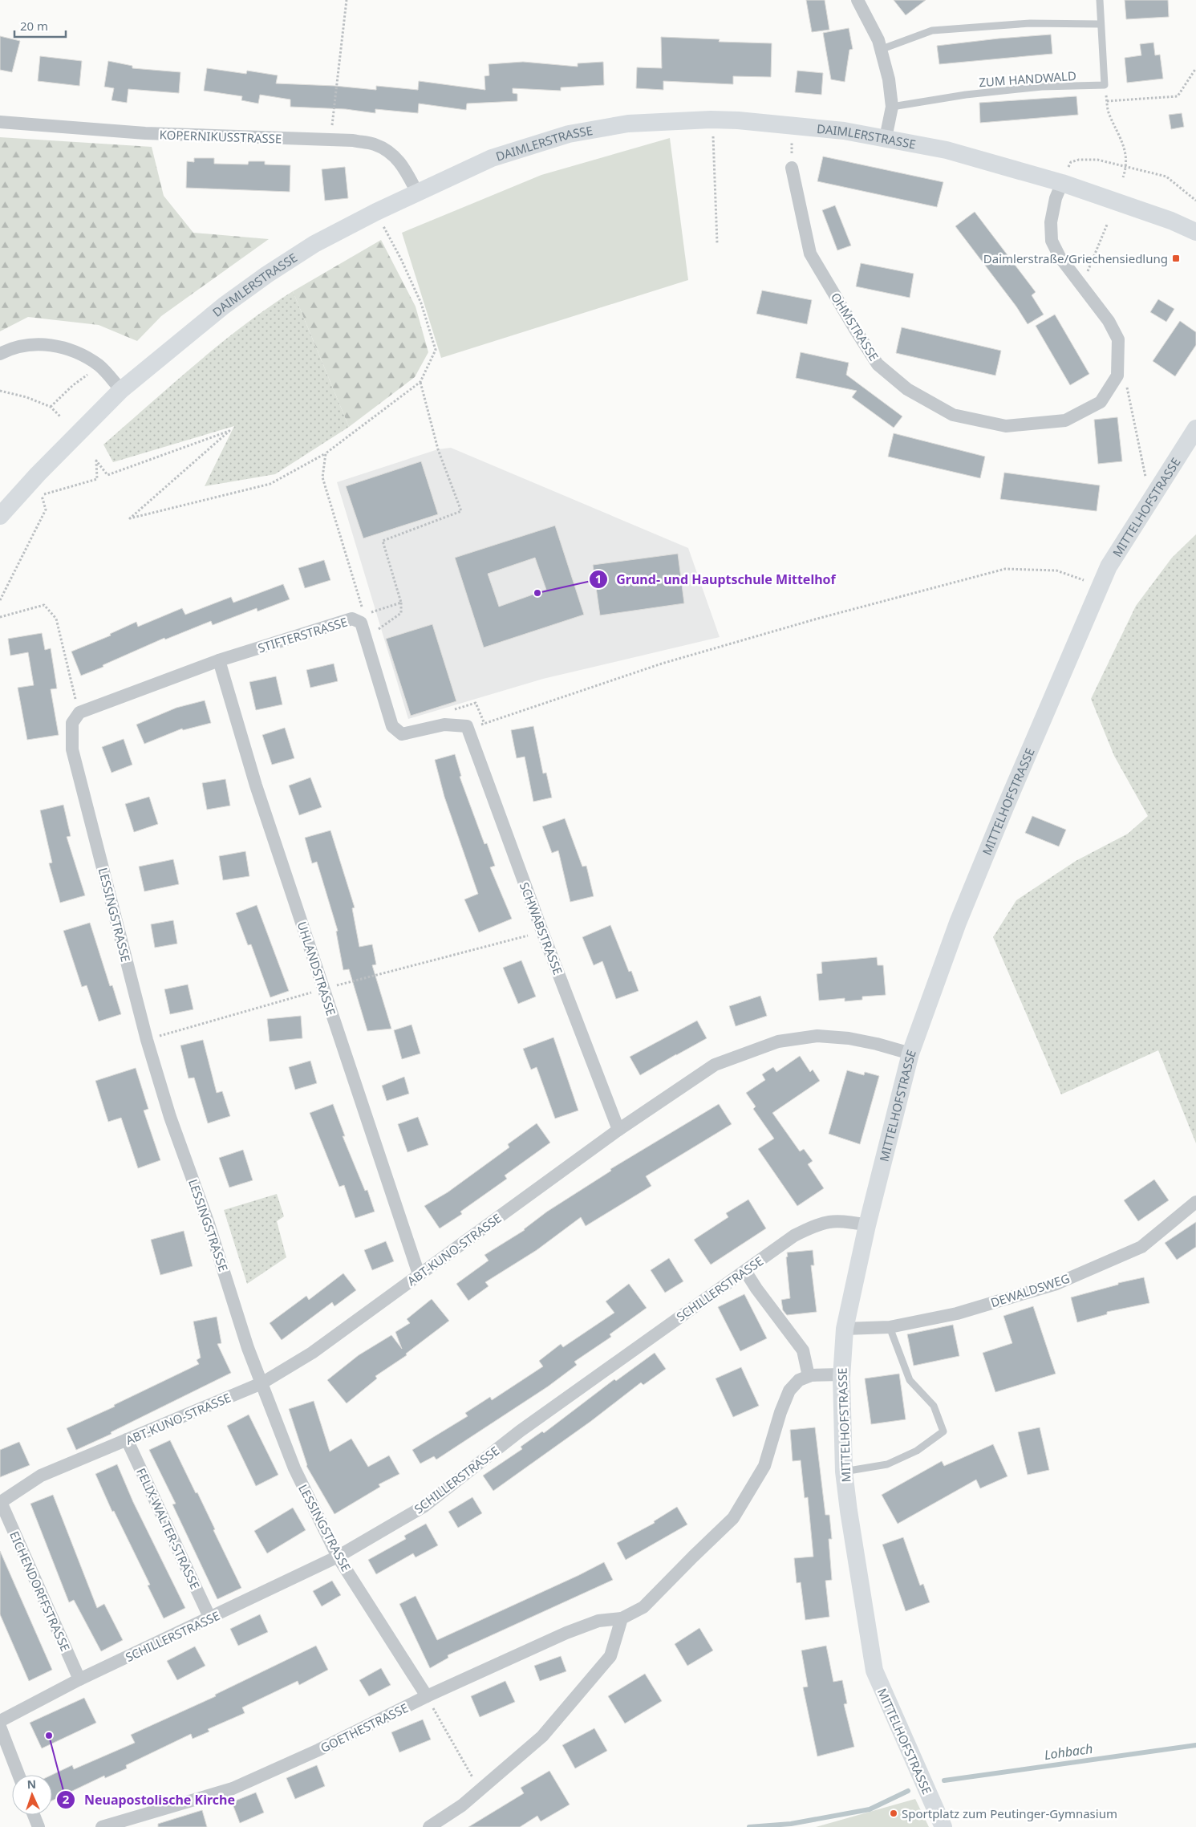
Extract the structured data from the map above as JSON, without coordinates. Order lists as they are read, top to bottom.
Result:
{
  "streets": {
    "street": [
      "KOPERNIKUSSTRASSE",
      "DAIMLERSTRASSE",
      "OHMSTRASSE",
      "MITTELHOFSTRASSE",
      "STIFTERSTRASSE",
      "LESSINGSTRASSE",
      "SCHWABSTRASSE",
      "UHLANDSTRASSE",
      "ABT-KUNO-STRASSE",
      "SCHILLERSTRASSE",
      "DEWALDSWEG",
      "FELIX-WALTER-STRASSE",
      "EICHENDORFFSTRASSE",
      "GOETHESTRASSE"
    ],
    "lane": ["ZUM HANDWALD"]
  },
  "crossings": [
    ["KOPERNIKUSSTRASSE", "DAIMLERSTRASSE"],
    ["MITTELHOFSTRASSE", "ABT-KUNO-STRASSE"],
    ["MITTELHOFSTRASSE", "SCHILLERSTRASSE"],
    ["MITTELHOFSTRASSE", "DEWALDSWEG"],
    ["STIFTERSTRASSE", "LESSINGSTRASSE"],
    ["STIFTERSTRASSE", "SCHWABSTRASSE"],
    ["STIFTERSTRASSE", "UHLANDSTRASSE"],
    ["LESSINGSTRASSE", "ABT-KUNO-STRASSE"],
    ["LESSINGSTRASSE", "SCHILLERSTRASSE"],
    ["LESSINGSTRASSE", "GOETHESTRASSE"],
    ["SCHWABSTRASSE", "ABT-KUNO-STRASSE"],
    ["UHLANDSTRASSE", "ABT-KUNO-STRASSE"],
    ["ABT-KUNO-STRASSE", "FELIX-WALTER-STRASSE"],
    ["ABT-KUNO-STRASSE", "EICHENDORFFSTRASSE"],
    ["SCHILLERSTRASSE", "FELIX-WALTER-STRASSE"],
    ["SCHILLERSTRASSE", "EICHENDORFFSTRASSE"]
  ],
  "water": ["Lohbach"],
  "places": {
    "transit": ["Daimlerstraße/Griechensiedlung"],
    "other": ["Grund- und Hauptschule Mittelhof", "Neuapostolische Kirche", "Sportplatz zum Peutinger-Gymnasium"]
  },
  "scale_bar": "20 m",
  "north": "top"
}
